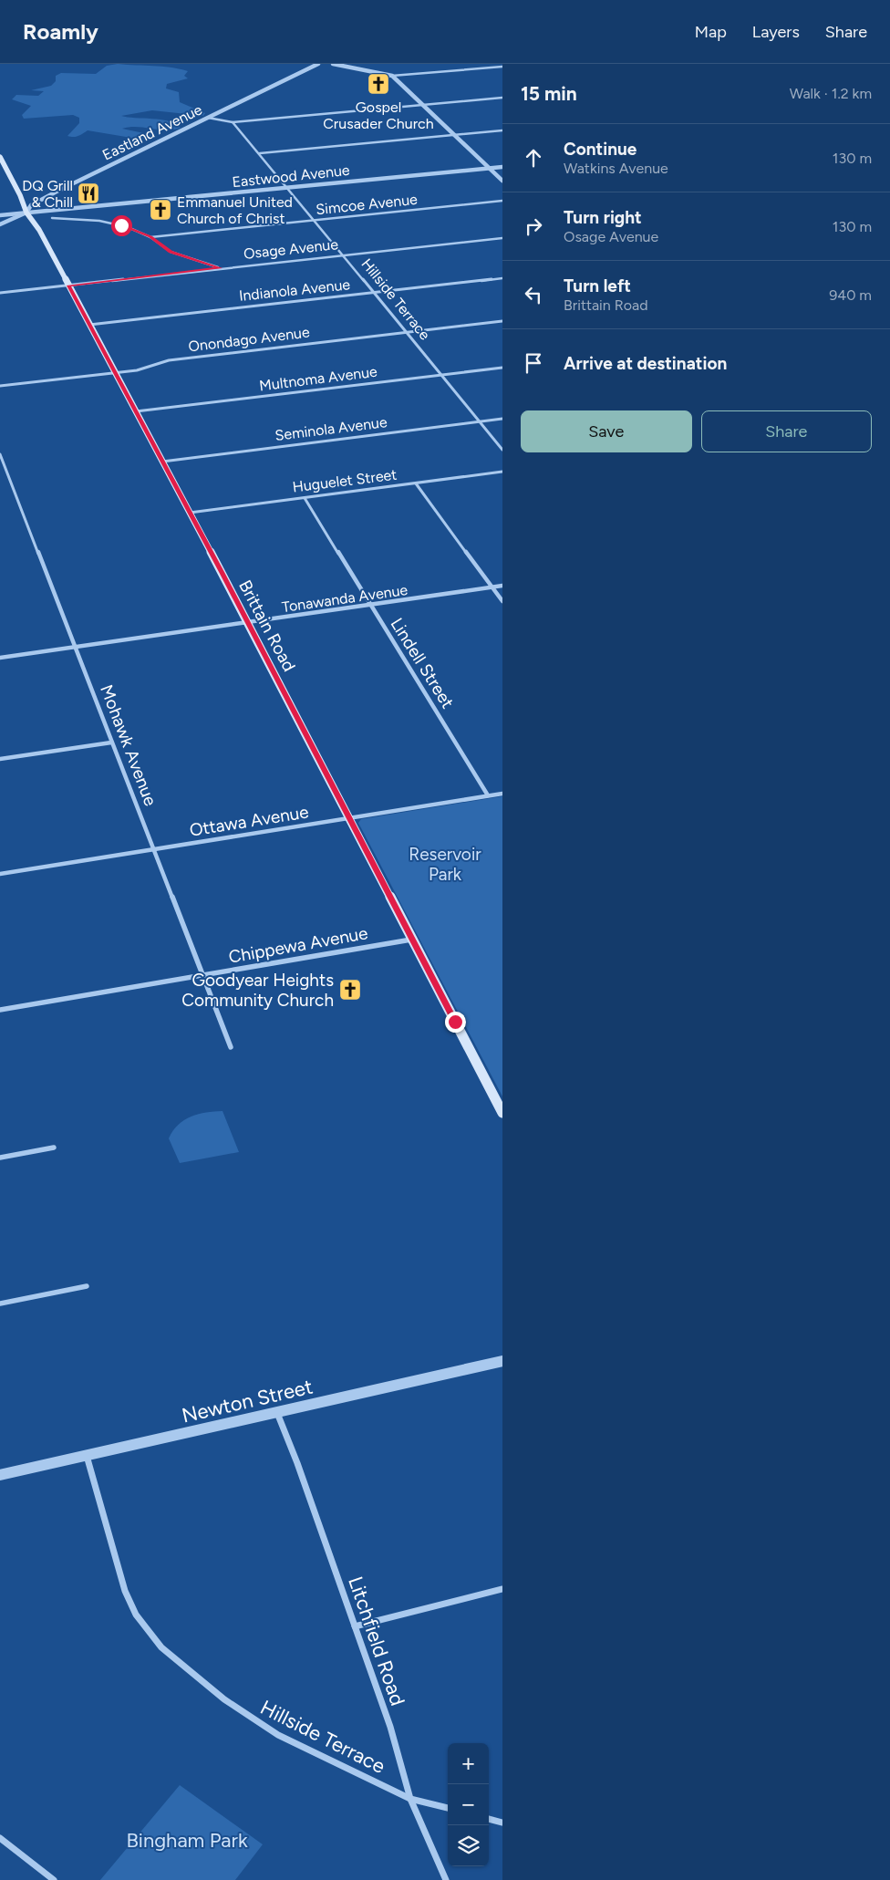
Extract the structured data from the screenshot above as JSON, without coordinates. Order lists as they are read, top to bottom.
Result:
{
  "streets": {
    "main road": ["Brittain Road"],
    "street": [
      "Eastland Avenue",
      "Eastwood Avenue",
      "Simcoe Avenue",
      "Osage Avenue",
      "Indianola Avenue",
      "Hillside Terrace",
      "Onondago Avenue",
      "Multnoma Avenue",
      "Seminola Avenue",
      "Huguelet Street",
      "Tonawanda Avenue",
      "Lindell Street",
      "Mohawk Avenue",
      "Ottawa Avenue",
      "Chippewa Avenue",
      "Newton Street",
      "Litchfield Road"
    ]
  },
  "crossings": [
    ["Eastland Avenue", "Eastwood Avenue"],
    ["Eastland Avenue", "Brittain Road"],
    ["Eastwood Avenue", "Hillside Terrace"],
    ["Eastwood Avenue", "Brittain Road"],
    ["Simcoe Avenue", "Hillside Terrace"],
    ["Osage Avenue", "Hillside Terrace"],
    ["Osage Avenue", "Brittain Road"],
    ["Indianola Avenue", "Hillside Terrace"],
    ["Indianola Avenue", "Brittain Road"],
    ["Hillside Terrace", "Onondago Avenue"],
    ["Hillside Terrace", "Multnoma Avenue"],
    ["Hillside Terrace", "Seminola Avenue"],
    ["Hillside Terrace", "Newton Street"],
    ["Hillside Terrace", "Litchfield Road"],
    ["Onondago Avenue", "Brittain Road"],
    ["Multnoma Avenue", "Brittain Road"],
    ["Seminola Avenue", "Brittain Road"],
    ["Huguelet Street", "Brittain Road"],
    ["Huguelet Street", "Lindell Street"],
    ["Tonawanda Avenue", "Brittain Road"],
    ["Tonawanda Avenue", "Lindell Street"],
    ["Tonawanda Avenue", "Mohawk Avenue"],
    ["Brittain Road", "Ottawa Avenue"],
    ["Brittain Road", "Chippewa Avenue"],
    ["Lindell Street", "Ottawa Avenue"],
    ["Mohawk Avenue", "Ottawa Avenue"],
    ["Mohawk Avenue", "Chippewa Avenue"],
    ["Newton Street", "Litchfield Road"]
  ],
  "parks": ["Reservoir Park", "Bingham Park"],
  "places": {
    "church": ["Gospel Crusader Church", "Emmanuel United Church of Christ", "Goodyear Heights Community Church"],
    "restaurant": ["DQ Grill & Chill"]
  },
  "page": {
    "header": "Roamly",
    "nav": ["Map", "Layers", "Share"],
    "heading": ["15 min", "Walk · 1.2 km"],
    "list": [
      ["Continue", "Watkins Avenue", "130 m"],
      ["Turn right", "Osage Avenue", "130 m"],
      ["Turn left", "Brittain Road", "940 m"],
      "Arrive at destination"
    ],
    "buttons": ["Save", "Share"],
    "map_buttons": ["+", "−"]
  }
}
